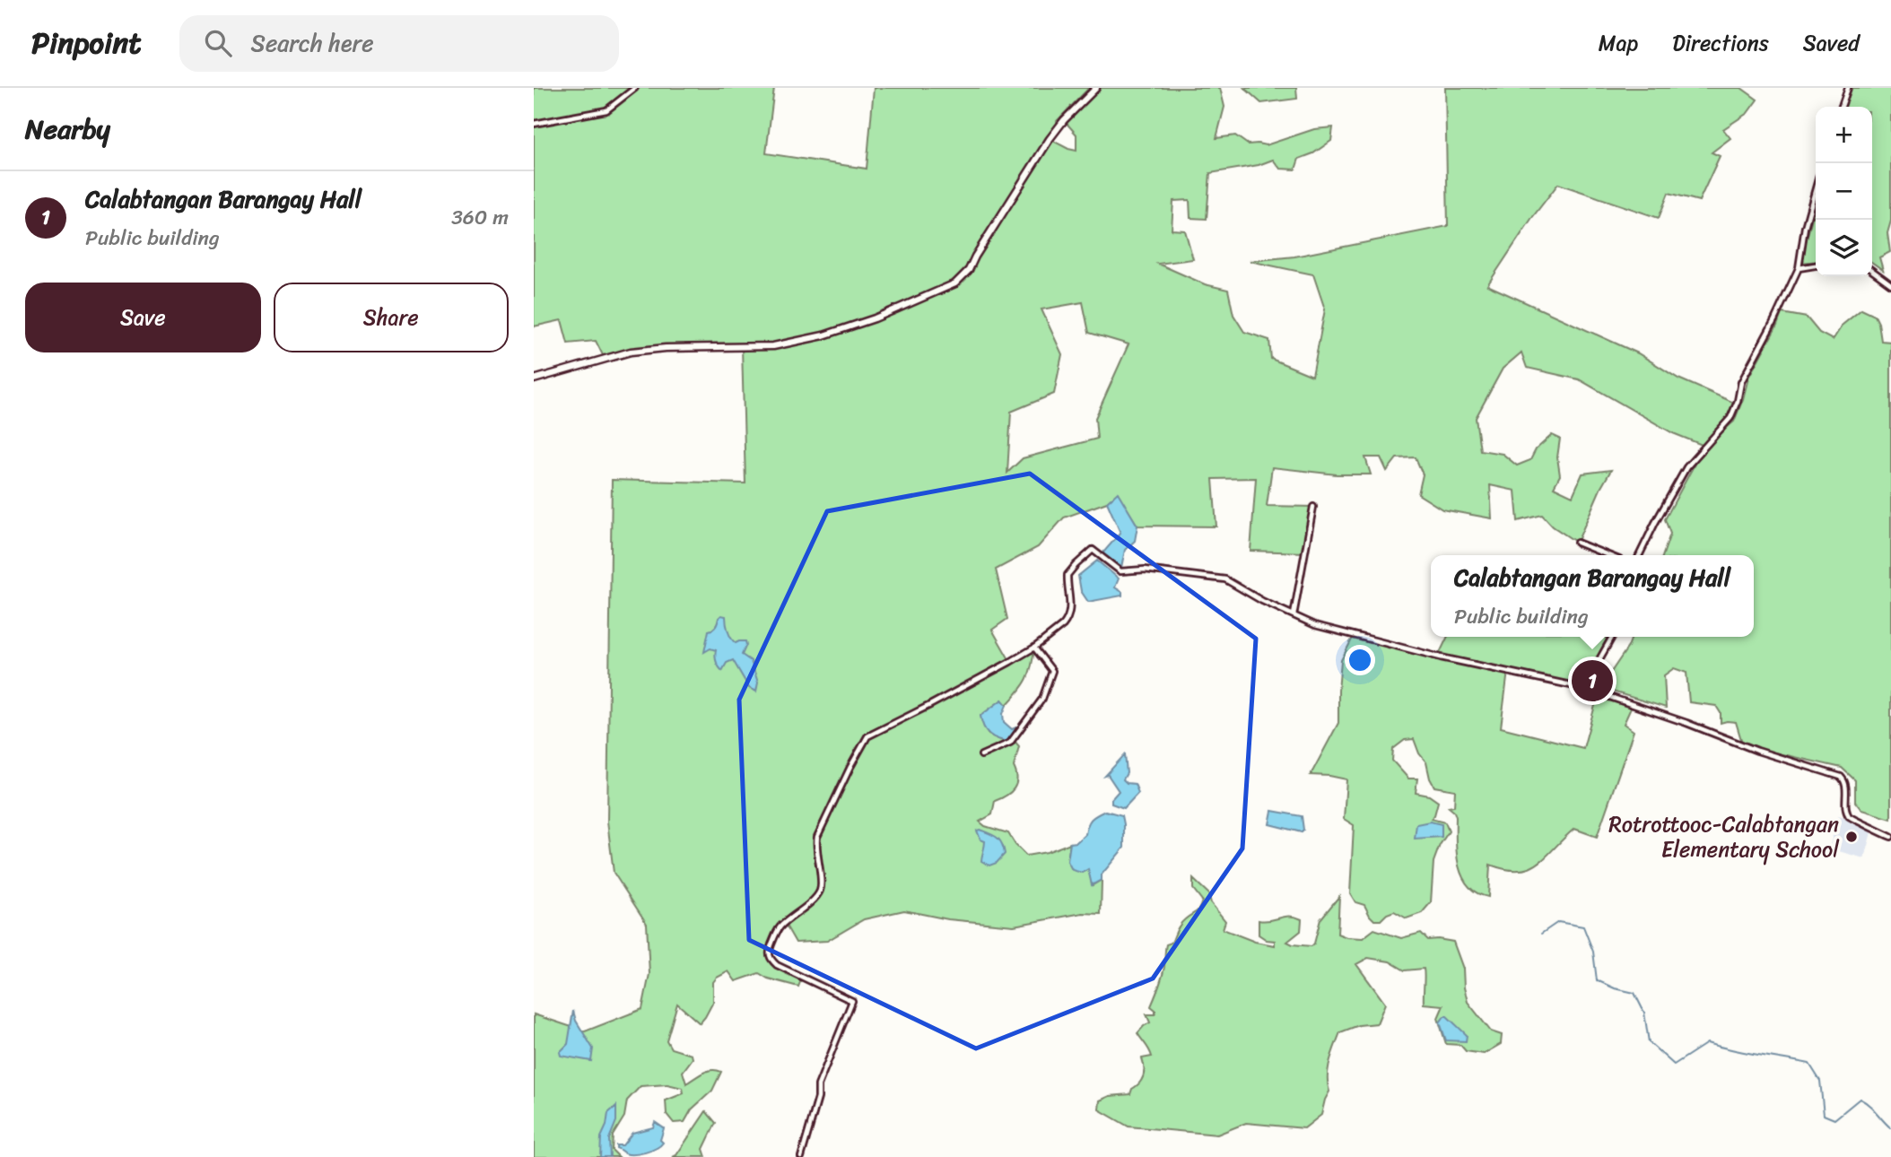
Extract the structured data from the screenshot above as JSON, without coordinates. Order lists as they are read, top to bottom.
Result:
{
  "places": ["Rotrottooc-Calabtangan Elementary School"],
  "page": {
    "header": "Pinpoint",
    "search": "Search here",
    "nav": ["Map", "Directions", "Saved"],
    "heading": "Nearby",
    "map_buttons": ["+", "−"],
    "list": [
      {
        "mark": "1",
        "name": "Calabtangan Barangay Hall",
        "note": "Public building",
        "value": "360 m"
      }
    ],
    "buttons": ["Save", "Share"],
    "popup": ["Calabtangan Barangay Hall", "Public building"],
    "pins": "1"
  }
}
